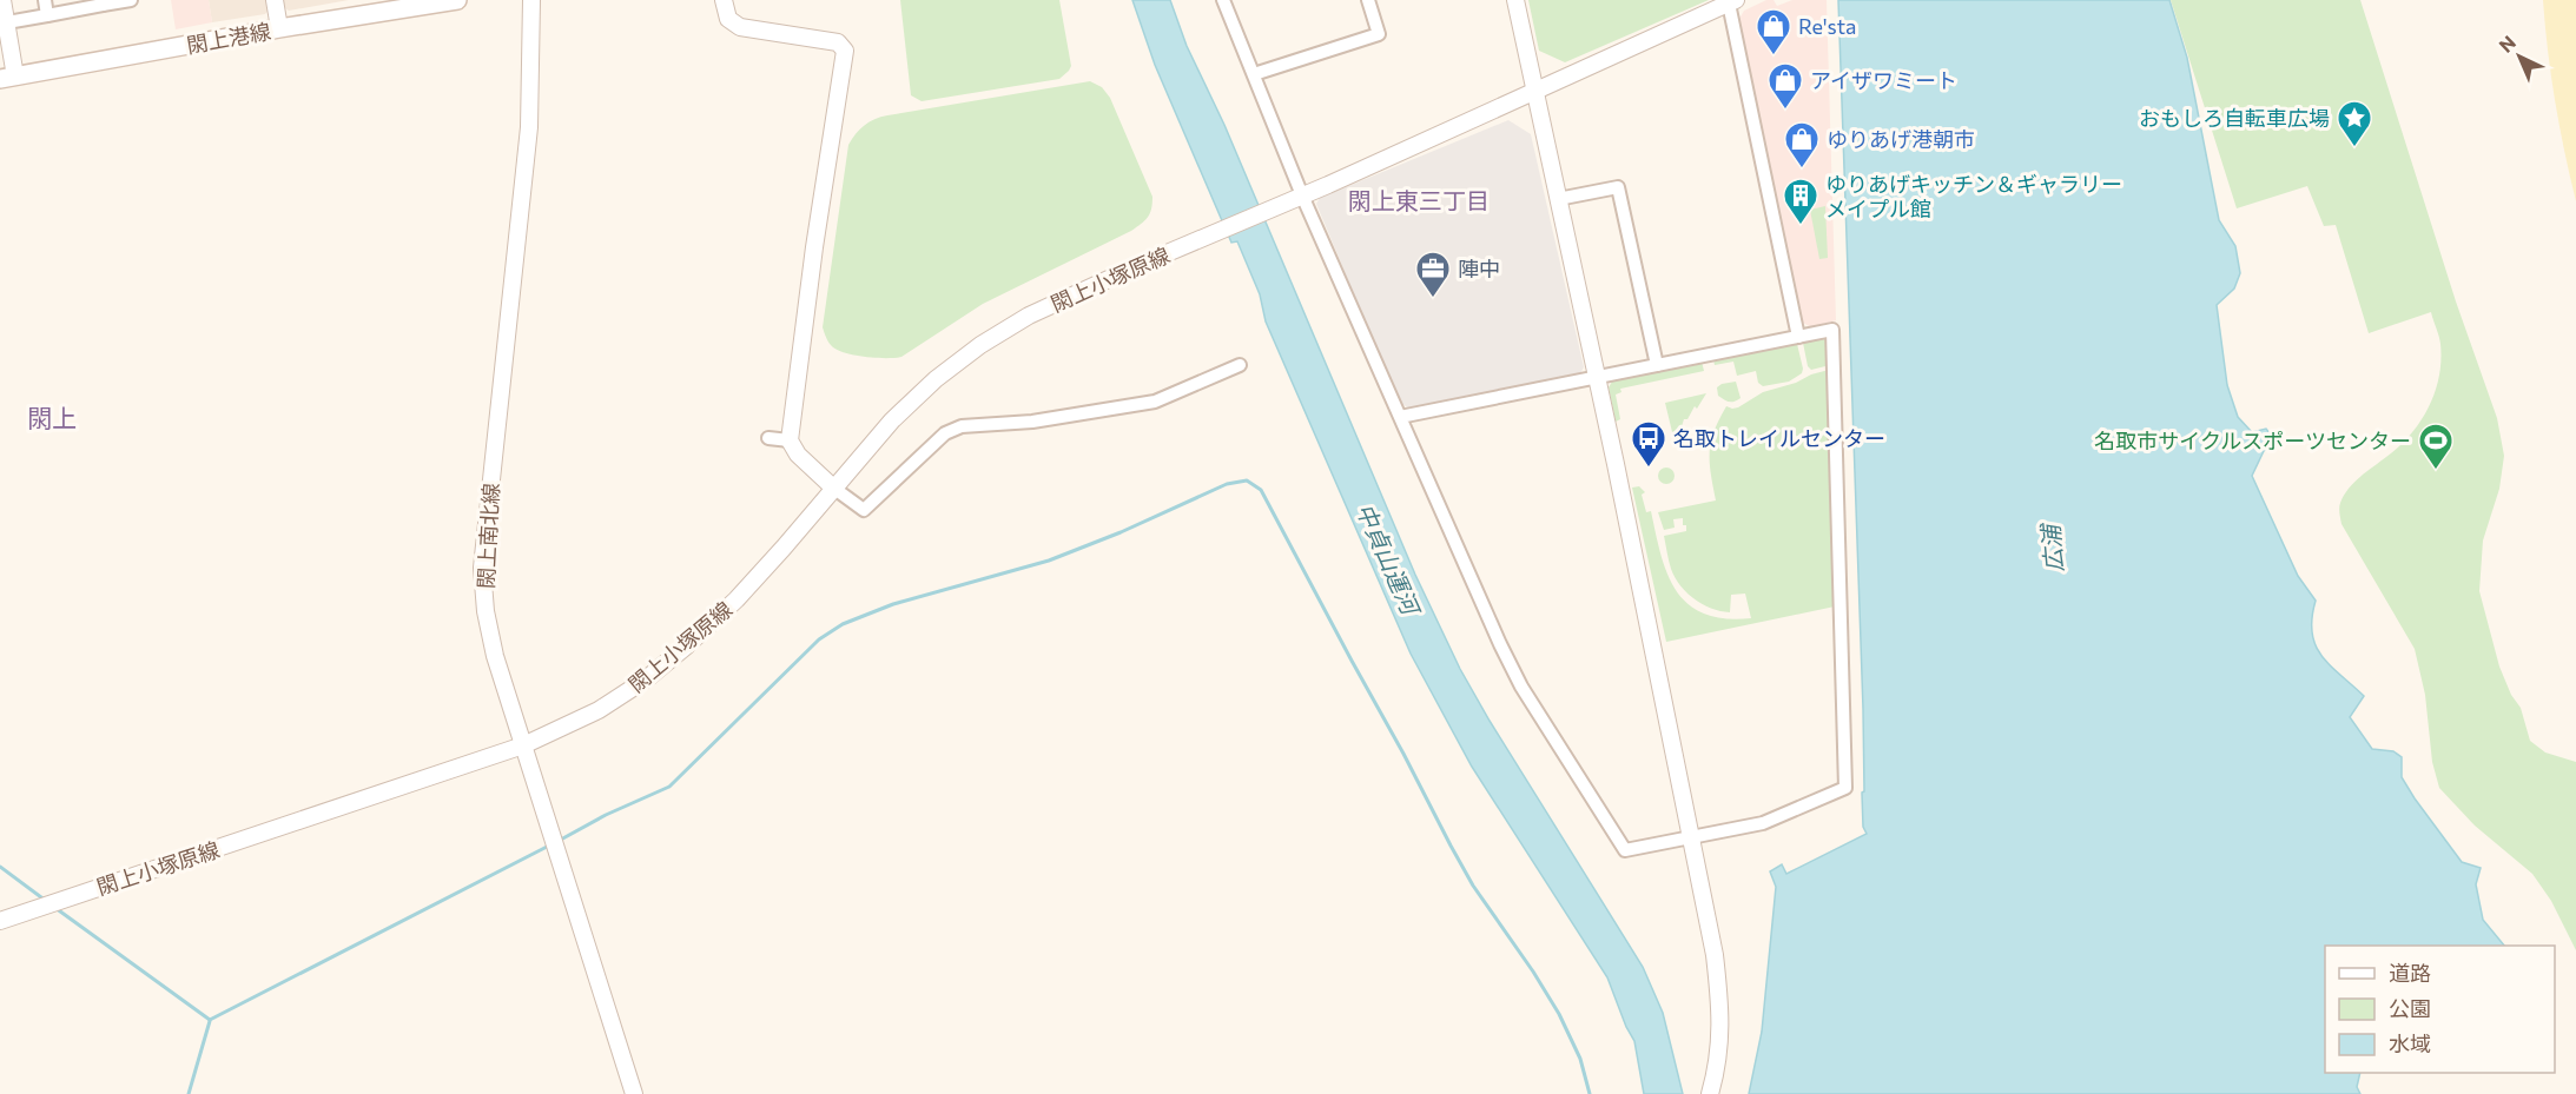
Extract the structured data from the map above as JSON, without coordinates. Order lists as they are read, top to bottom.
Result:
{
  "streets": {
    "main road": ["閖上港線"],
    "street": ["閖上小塚原線", "閖上南北線"]
  },
  "crossings": [
    ["閖上小塚原線", "閖上南北線"]
  ],
  "districts": ["閖上東三丁目", "閖上"],
  "water": ["広浦", "中貞山運河"],
  "places": {
    "shop": ["Re'sta", "アイザワミート", "ゆりあげ港朝市"],
    "place": ["おもしろ自転車広場"],
    "building": ["ゆりあげキッチン＆ギャラリー メイプル館"],
    "office": ["陣中"],
    "bus stop": ["名取トレイルセンター"],
    "sports": ["名取市サイクルスポーツセンター"]
  },
  "legend": ["道路", "公園", "水域"],
  "north": "top left"
}
